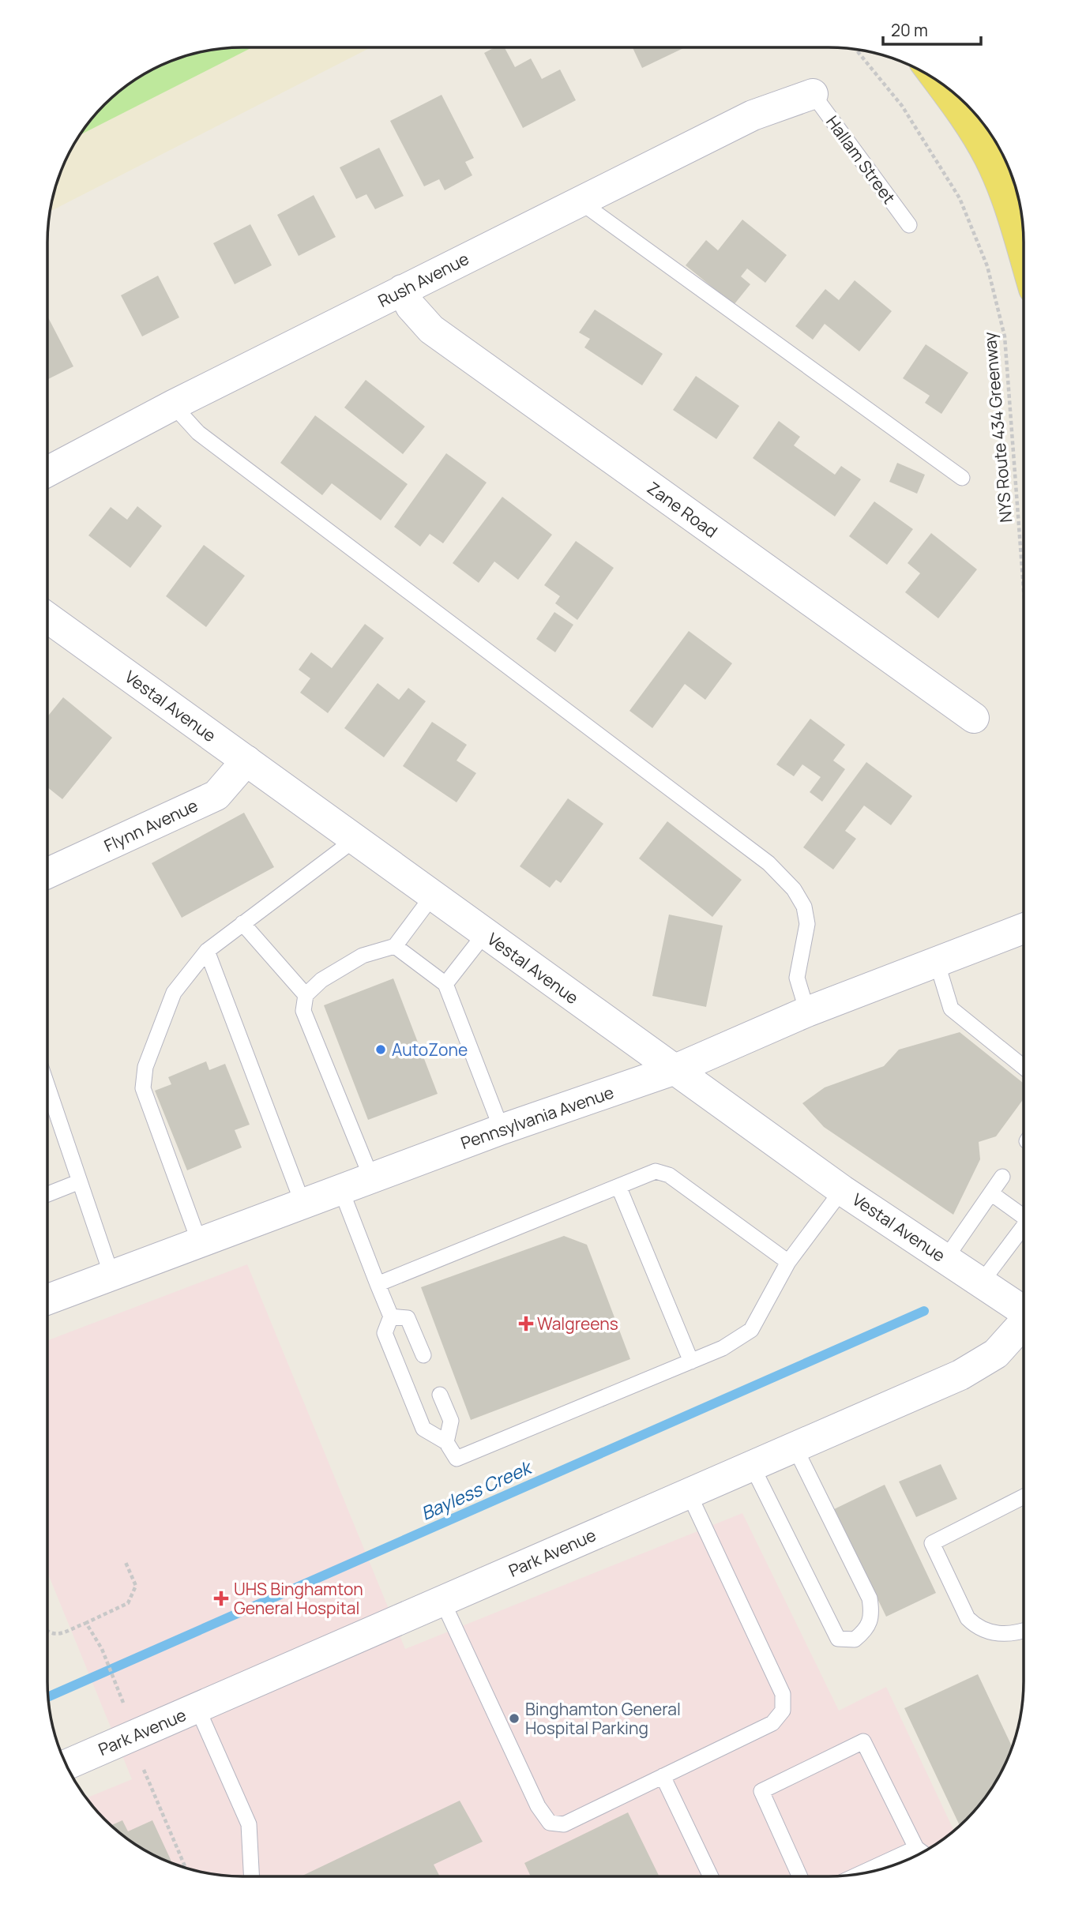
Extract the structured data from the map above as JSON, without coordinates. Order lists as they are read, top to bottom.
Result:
{
  "streets": {
    "street": [
      "Rush Avenue",
      "Zane Road",
      "Vestal Avenue",
      "Flynn Avenue",
      "Pennsylvania Avenue",
      "Park Avenue"
    ],
    "lane": ["Hallam Street"],
    "path": ["NYS Route 434 Greenway"]
  },
  "crossings": [
    ["Hallam Street", "Rush Avenue"],
    ["Rush Avenue", "Zane Road"],
    ["Vestal Avenue", "Flynn Avenue"],
    ["Vestal Avenue", "Pennsylvania Avenue"]
  ],
  "water": ["Bayless Creek"],
  "places": {
    "other": ["AutoZone", "Binghamton General Hospital Parking"],
    "health": ["Walgreens", "UHS Binghamton General Hospital"]
  },
  "scale_bar": "20 m"
}
